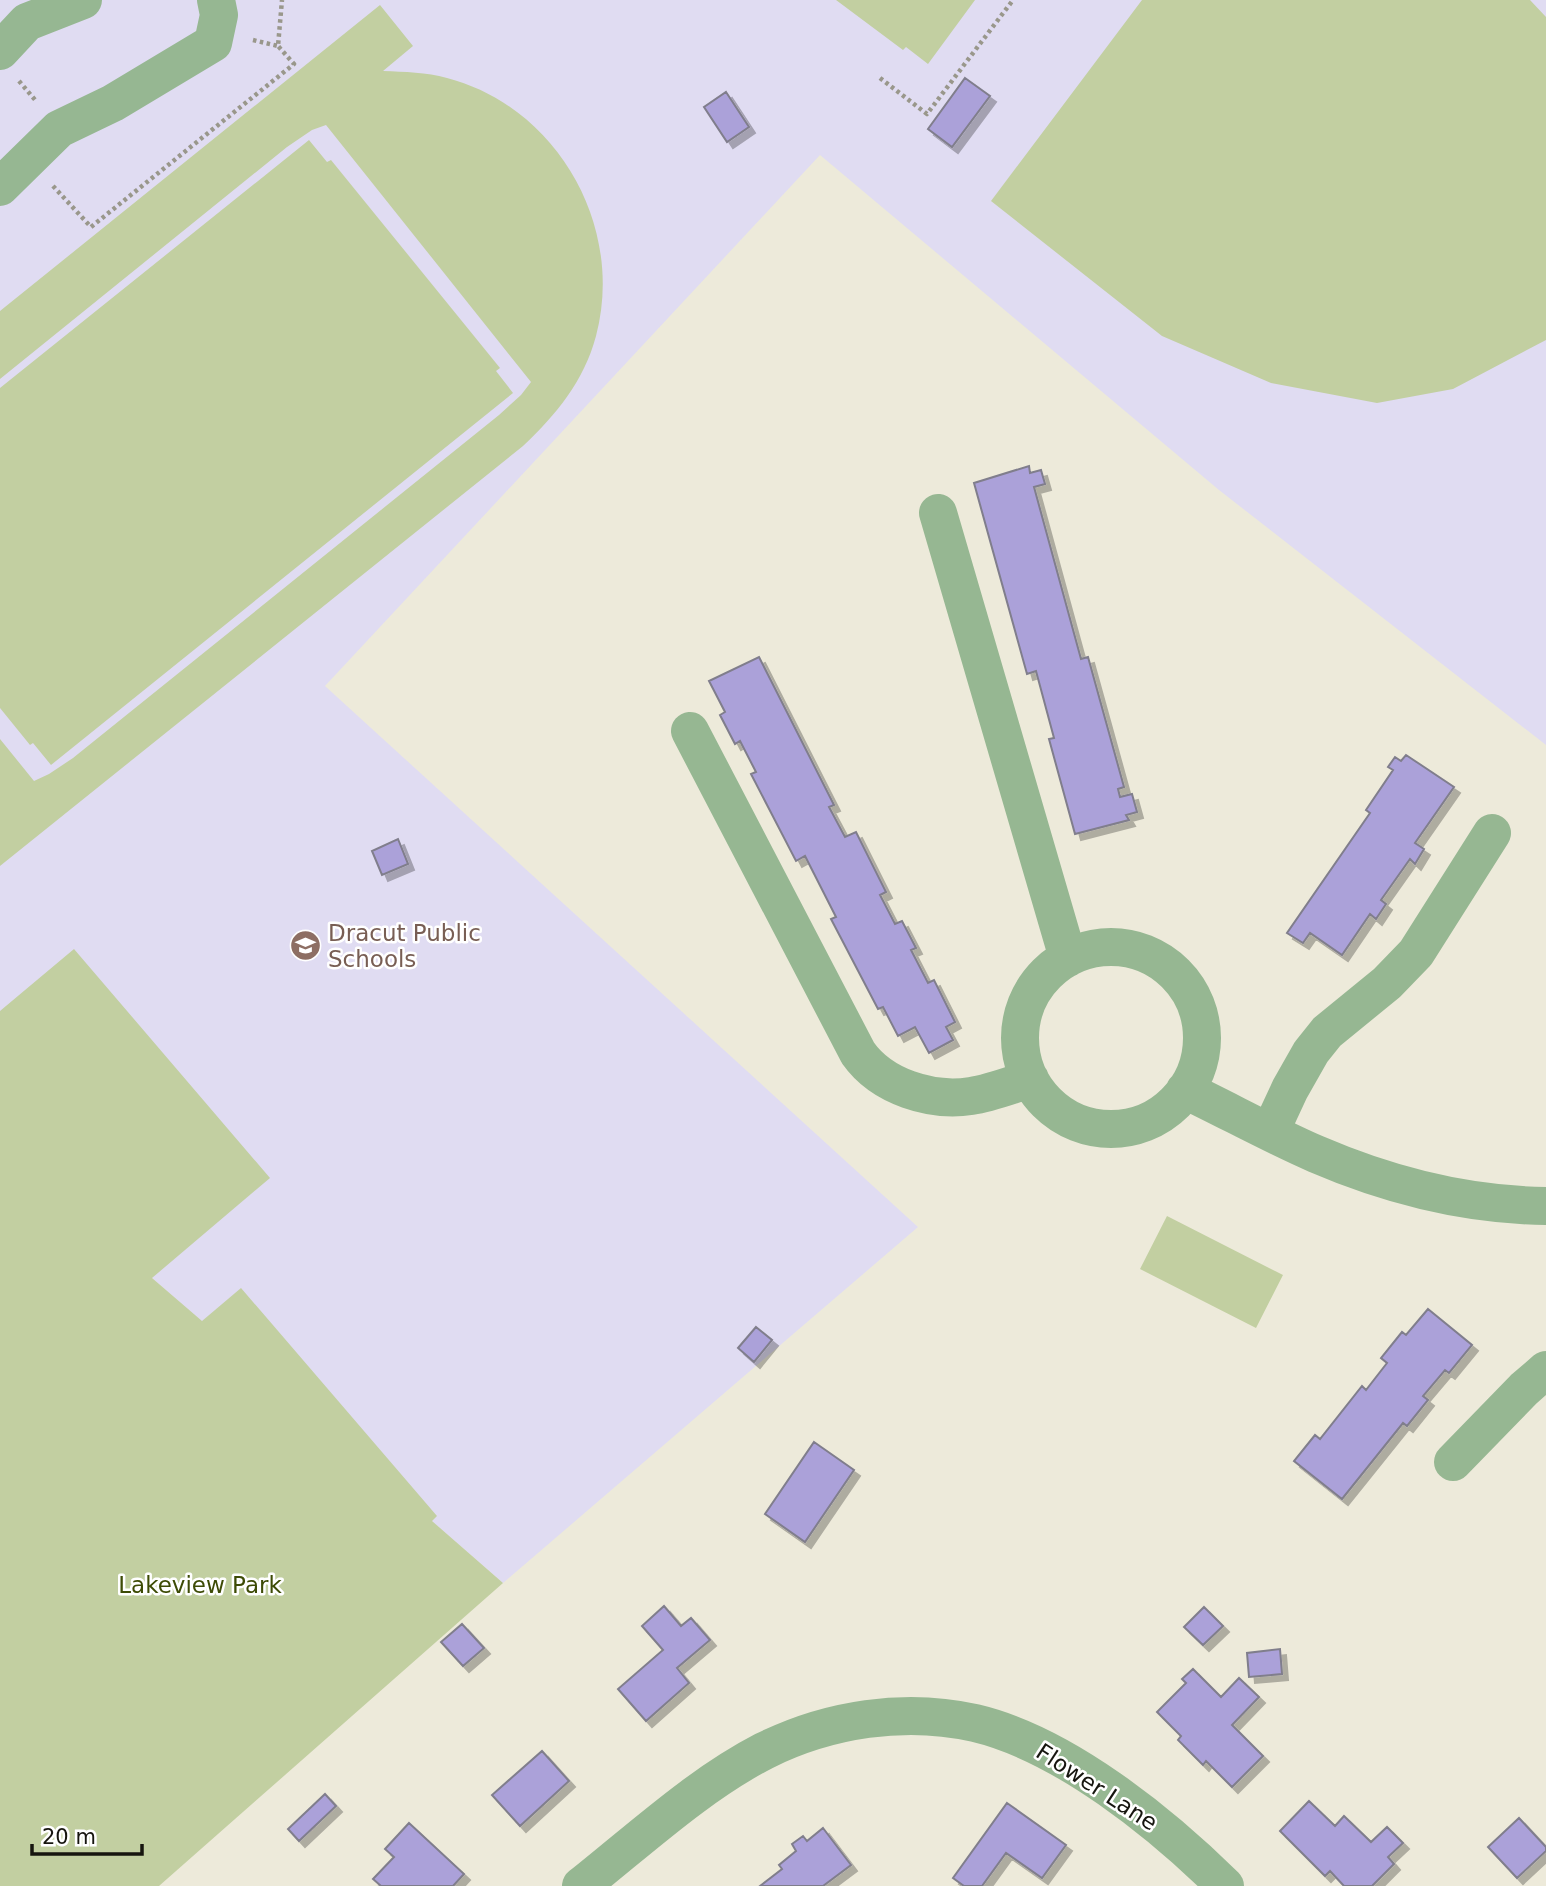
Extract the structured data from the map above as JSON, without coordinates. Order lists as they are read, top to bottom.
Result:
{
  "streets": {
    "street": ["Flower Lane"]
  },
  "parks": ["Lakeview Park"],
  "places": {
    "school or university": ["Dracut Public Schools"]
  },
  "scale_bar": "20 m"
}
